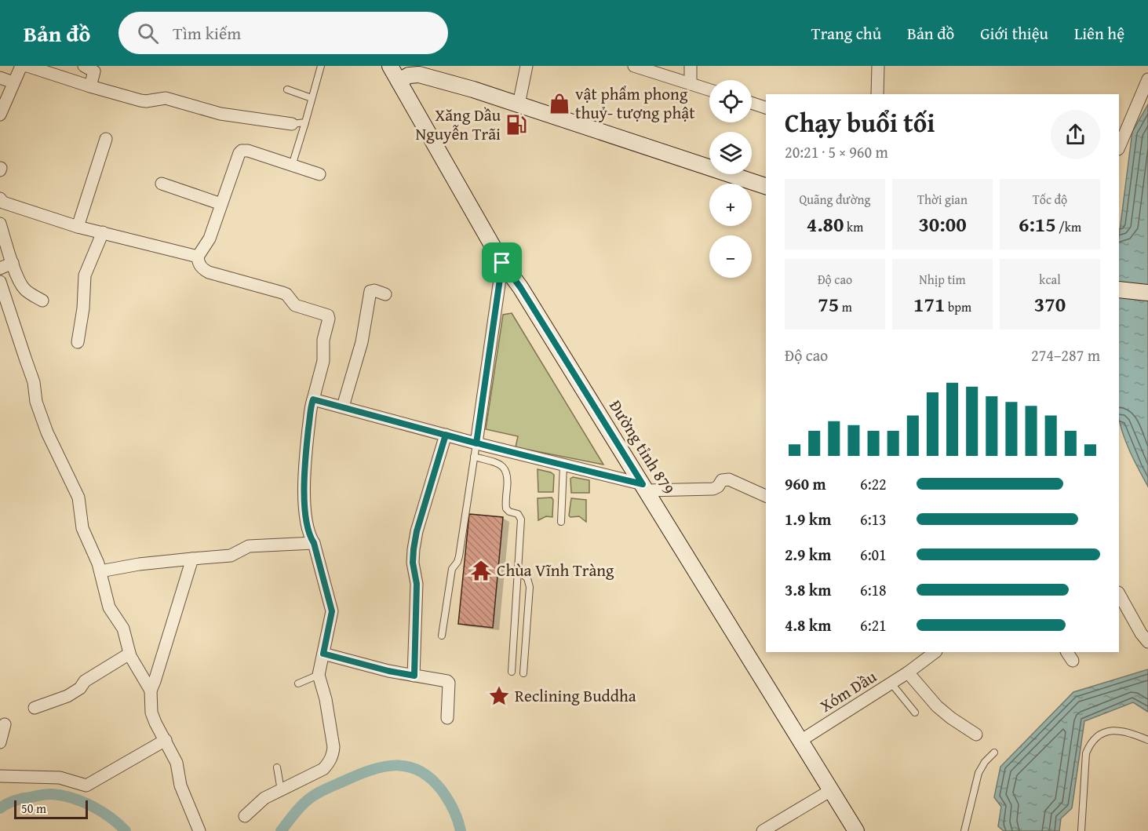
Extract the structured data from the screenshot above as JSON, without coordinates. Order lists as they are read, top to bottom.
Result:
{
  "streets": {
    "main road": ["Đường tỉnh 879"],
    "street": ["Xóm Dầu"]
  },
  "crossings": [
    ["Đường tỉnh 879", "Xóm Dầu"]
  ],
  "places": {
    "shop": ["vật phẩm phong thuỷ- tượng phật"],
    "fuel station": ["Xăng Dầu Nguyễn Trãi"],
    "temple": ["Chùa Vĩnh Tràng"],
    "place": ["Reclining Buddha"]
  },
  "scale_bar": "50 m",
  "page": {
    "header": "Bản đồ",
    "search": "Tìm kiếm",
    "nav": [
      "Trang chủ",
      "Bản đồ",
      "Giới thiệu",
      "Liên hệ"
    ],
    "map_buttons": ["+", "−"],
    "heading": ["Chạy buổi tối", "20:21 · 5 × 960 m"],
    "stats": [
      ["Quãng đường", "4.80 km"],
      ["Thời gian", "30:00"],
      ["Tốc độ", "6:15 /km"],
      ["Độ cao", "75 m"],
      ["Nhịp tim", "171 bpm"],
      ["kcal", "370"]
    ],
    "chart": ["Độ cao", "274–287 m"],
    "list": [
      {
        "name": "960 m",
        "note": "6:22"
      },
      {
        "name": "1.9 km",
        "note": "6:13"
      },
      {
        "name": "2.9 km",
        "note": "6:01"
      },
      {
        "name": "3.8 km",
        "note": "6:18"
      },
      {
        "name": "4.8 km",
        "note": "6:21"
      }
    ],
    "scale": "50 m"
  }
}
